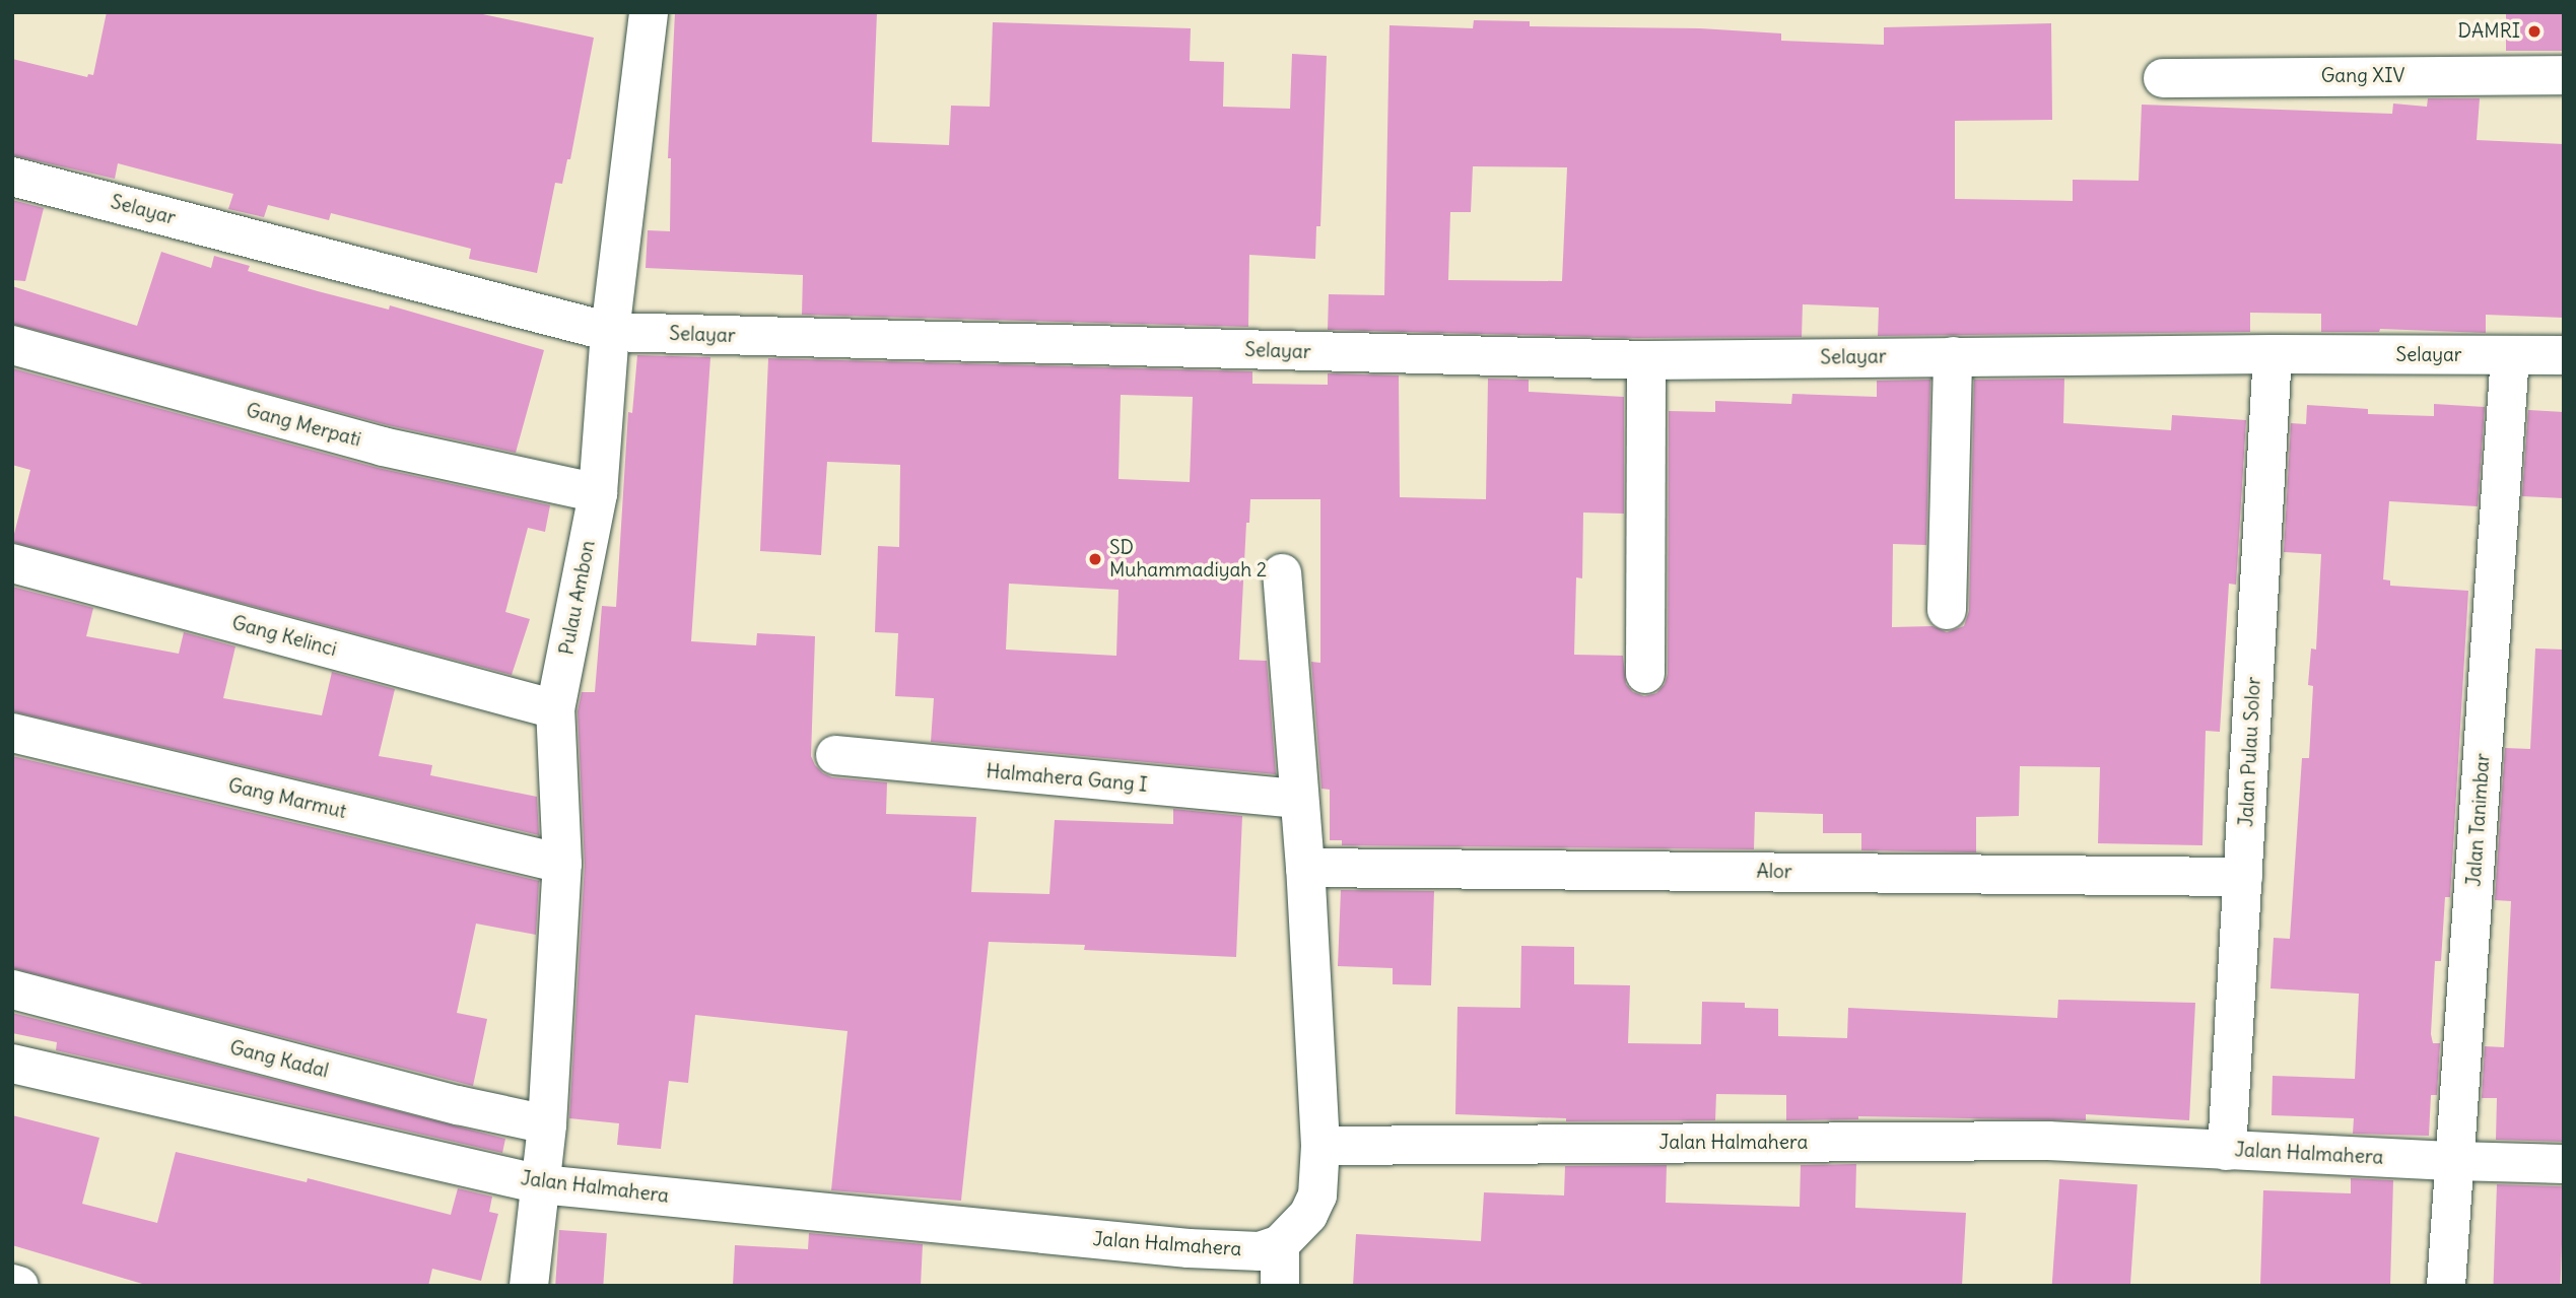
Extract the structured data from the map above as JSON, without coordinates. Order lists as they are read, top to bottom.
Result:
{
  "streets": {
    "street": [
      "Gang XIV",
      "Selayar",
      "Gang Merpati",
      "Pulau Ambon",
      "Gang Kelinci",
      "Jalan Pulau Solor",
      "Halmahera Gang I",
      "Gang Marmut",
      "Jalan Tanimbar",
      "Alor",
      "Gang Kadal",
      "Jalan Halmahera"
    ]
  },
  "crossings": [
    ["Selayar", "Pulau Ambon"],
    ["Selayar", "Jalan Pulau Solor"],
    ["Selayar", "Jalan Tanimbar"],
    ["Gang Merpati", "Pulau Ambon"],
    ["Pulau Ambon", "Gang Kelinci"],
    ["Pulau Ambon", "Gang Marmut"],
    ["Pulau Ambon", "Gang Kadal"],
    ["Pulau Ambon", "Jalan Halmahera"],
    ["Jalan Pulau Solor", "Alor"],
    ["Jalan Pulau Solor", "Jalan Halmahera"],
    ["Jalan Tanimbar", "Jalan Halmahera"]
  ],
  "places": ["DAMRI", "SD Muhammadiyah 2"]
}
